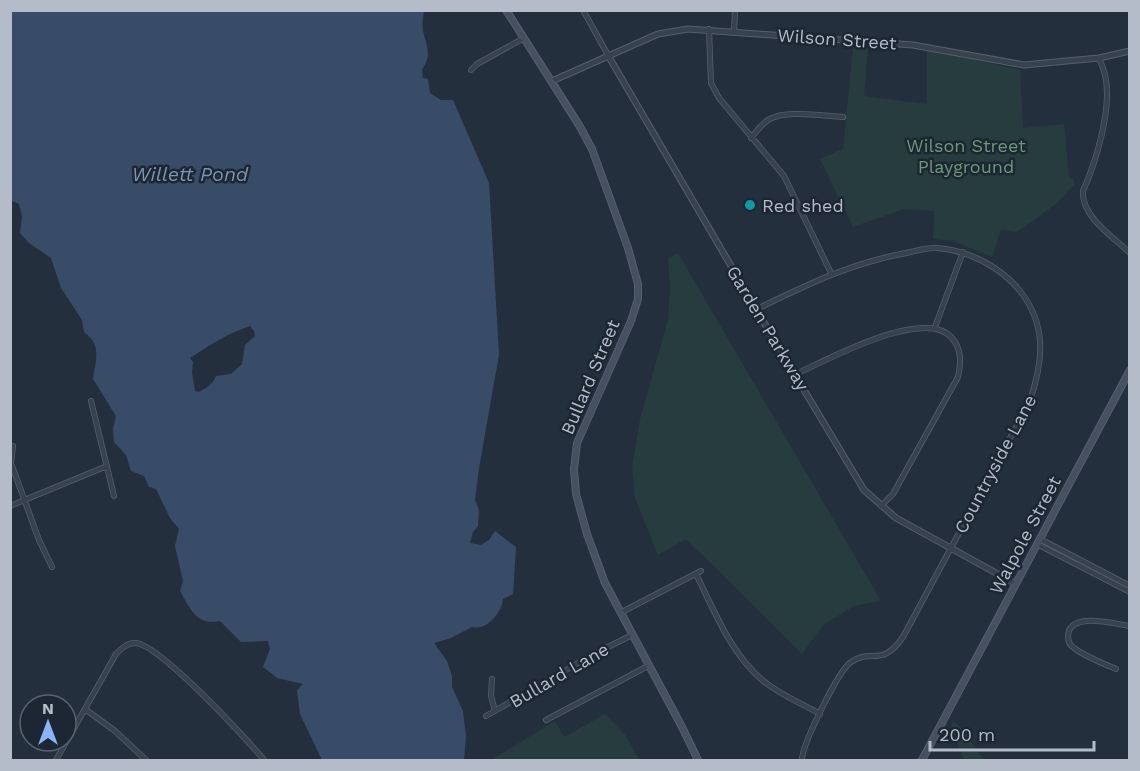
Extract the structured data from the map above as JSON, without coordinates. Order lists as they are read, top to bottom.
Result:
{
  "streets": {
    "main road": ["Bullard Street", "Walpole Street"],
    "street": [
      "Wilson Street",
      "Garden Parkway",
      "Countryside Lane",
      "Bullard Lane"
    ]
  },
  "crossings": [
    ["Wilson Street", "Garden Parkway"],
    ["Wilson Street", "Bullard Street"],
    ["Garden Parkway", "Countryside Lane"],
    ["Garden Parkway", "Walpole Street"],
    ["Bullard Street", "Bullard Lane"]
  ],
  "water": ["Willett Pond"],
  "parks": ["Wilson Street Playground"],
  "places": ["Red shed"],
  "scale_bar": "200 m",
  "north": "top"
}
